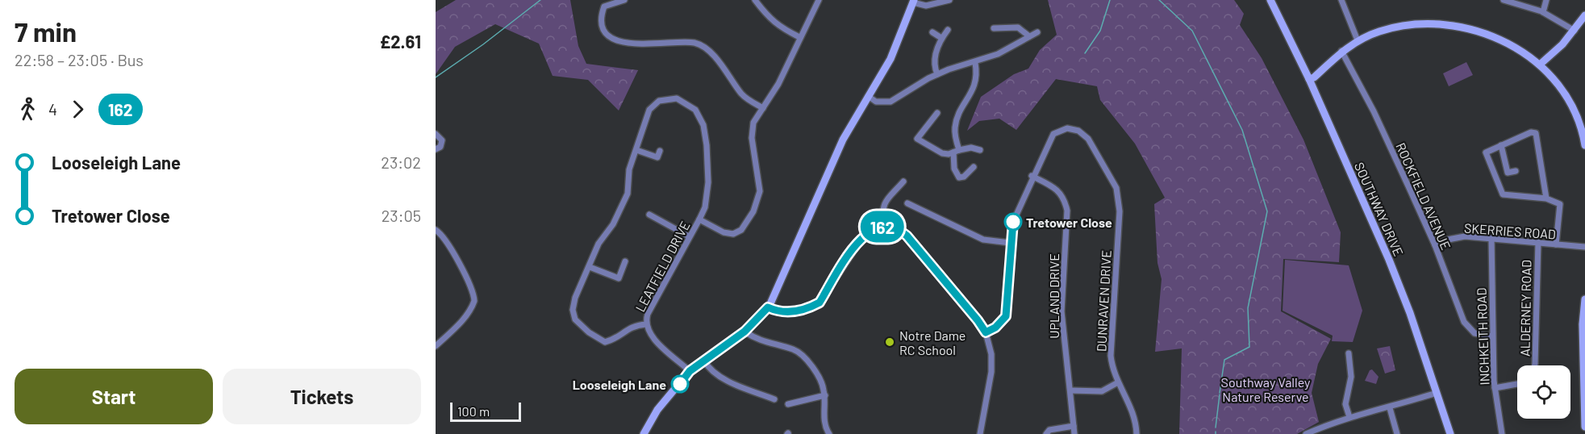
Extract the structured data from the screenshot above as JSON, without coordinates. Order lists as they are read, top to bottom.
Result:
{
  "streets": {
    "street": [
      "ROCKFIELD AVENUE",
      "SOUTHWAY DRIVE",
      "SKERRIES ROAD",
      "LEATFIELD DRIVE",
      "UPLAND DRIVE",
      "DUNRAVEN DRIVE",
      "ALDERNEY ROAD",
      "INCHKEITH ROAD"
    ]
  },
  "crossings": [
    ["ROCKFIELD AVENUE", "SKERRIES ROAD"],
    ["ROCKFIELD AVENUE", "INCHKEITH ROAD"],
    ["SKERRIES ROAD", "ALDERNEY ROAD"],
    ["SKERRIES ROAD", "INCHKEITH ROAD"],
    ["UPLAND DRIVE", "DUNRAVEN DRIVE"]
  ],
  "parks": ["Southway Valley Nature Reserve"],
  "places": ["Tretower Close", "Notre Dame RC School", "Looseleigh Lane"],
  "lines": ["bus line 162"],
  "scale_bar": "100 m",
  "page": {
    "heading": ["7 min", "22:58 – 23:05 · Bus", "£2.61"],
    "on_map": "162",
    "legs": ["4", "162"],
    "list": [
      {
        "name": "Looseleigh Lane",
        "value": "23:02"
      },
      {
        "name": "Tretower Close",
        "value": "23:05"
      }
    ],
    "buttons": ["Start", "Tickets"],
    "scale": "100 m"
  }
}
